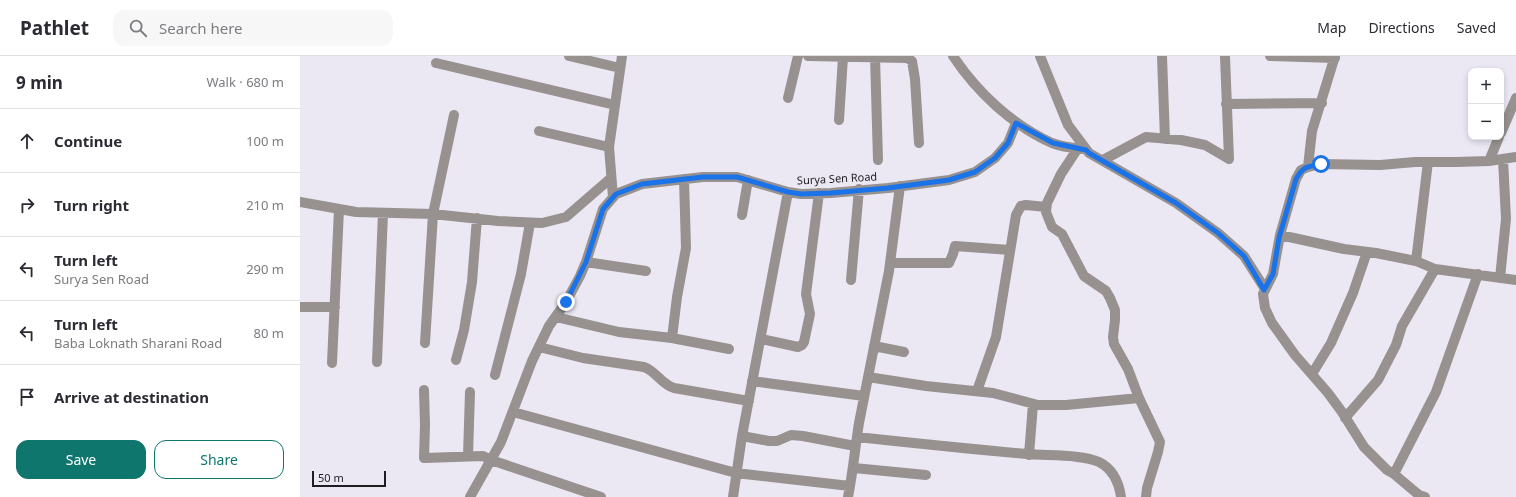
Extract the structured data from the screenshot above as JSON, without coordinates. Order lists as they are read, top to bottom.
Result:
{
  "streets": {
    "street": ["Surya Sen Road"]
  },
  "scale_bar": "50 m",
  "page": {
    "header": "Pathlet",
    "search": "Search here",
    "nav": ["Map", "Directions", "Saved"],
    "heading": ["9 min", "Walk · 680 m"],
    "map_buttons": ["+", "−"],
    "list": [
      ["Continue", "100 m"],
      ["Turn right", "210 m"],
      ["Turn left", "Surya Sen Road", "290 m"],
      ["Turn left", "Baba Loknath Sharani Road", "80 m"],
      "Arrive at destination"
    ],
    "buttons": ["Save", "Share"],
    "scale": "50 m"
  }
}
